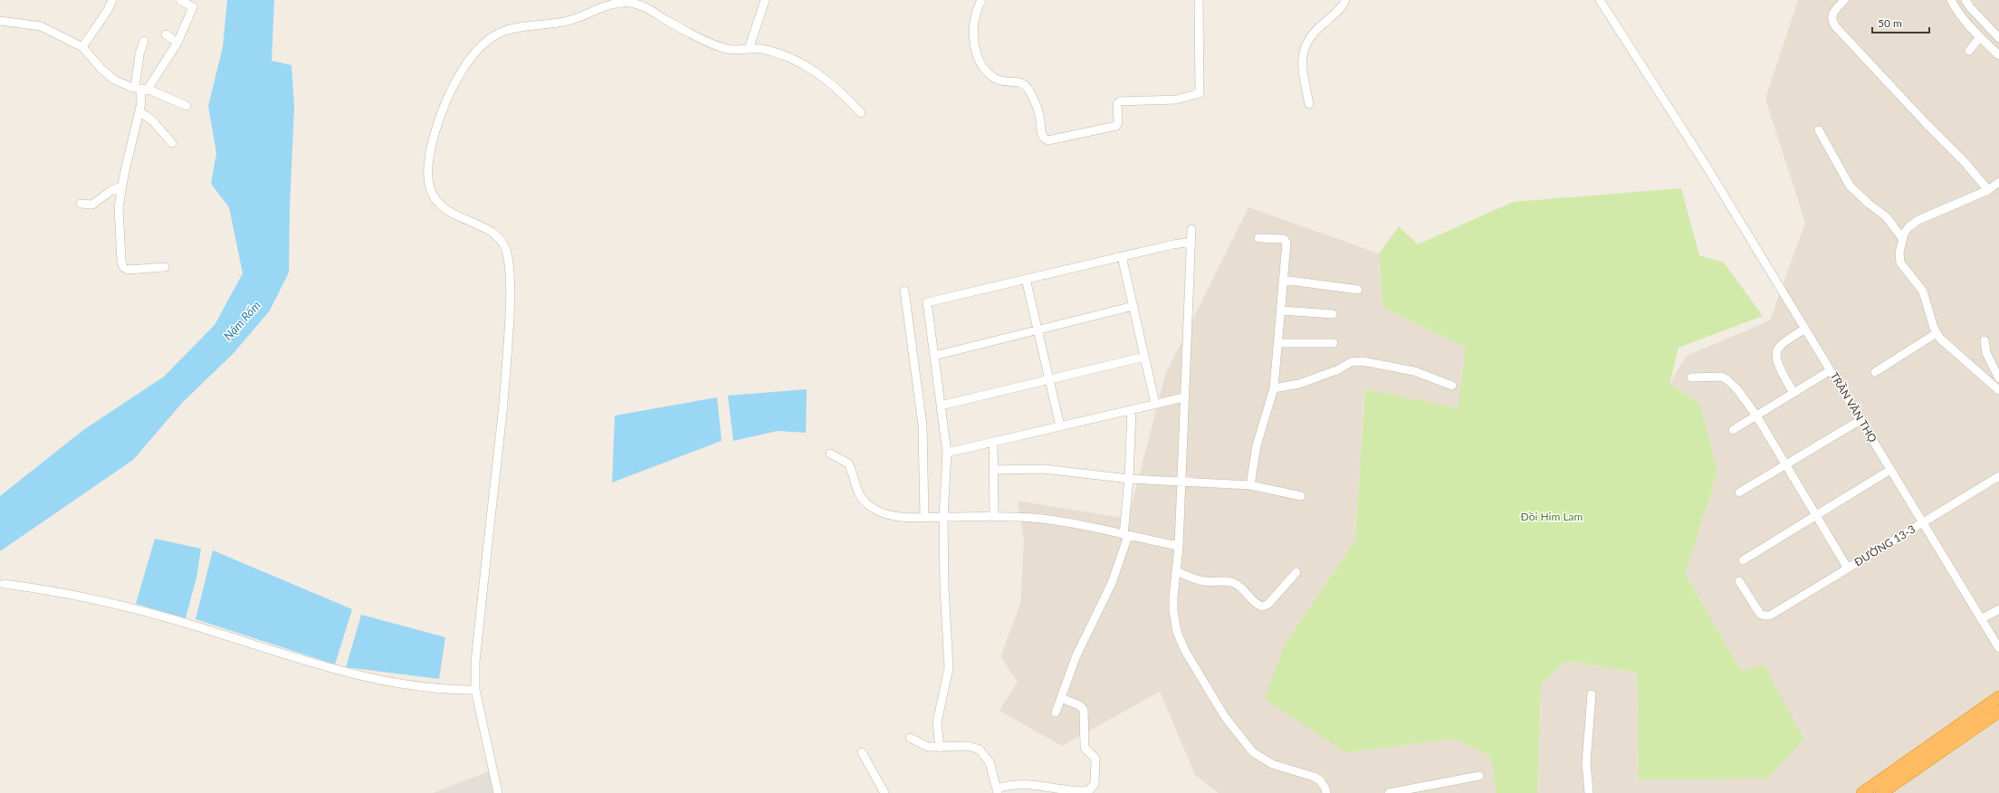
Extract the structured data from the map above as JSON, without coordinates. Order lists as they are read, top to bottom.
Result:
{
  "streets": {
    "street": ["TRẦN VĂN THỌ", "ĐƯỜNG 13-3"]
  },
  "crossings": [
    ["TRẦN VĂN THỌ", "ĐƯỜNG 13-3"]
  ],
  "water": ["Nậm Rốm"],
  "parks": ["Đồi Him Lam"],
  "scale_bar": "50 m"
}
